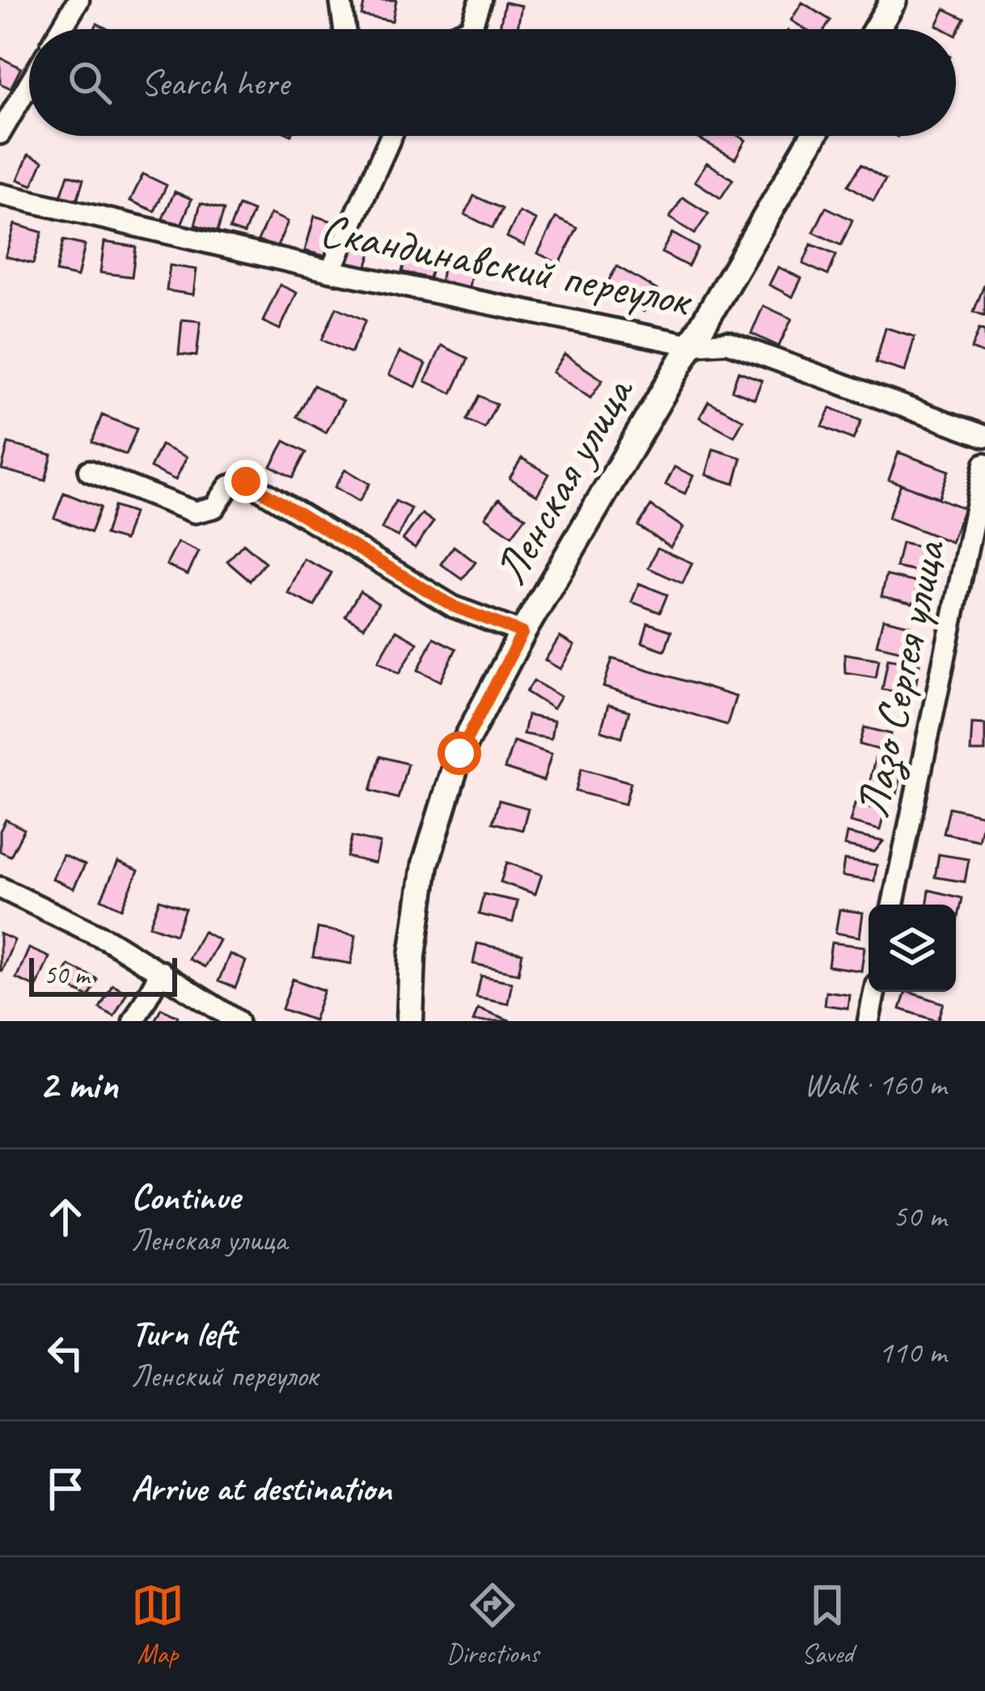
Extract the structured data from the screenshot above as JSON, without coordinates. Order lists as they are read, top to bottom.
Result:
{
  "streets": {
    "main road": ["Ленская улица"],
    "street": ["Скандинавский переулок", "Лазо Сергея улица"]
  },
  "crossings": [
    ["Скандинавский переулок", "Ленская улица"]
  ],
  "scale_bar": "50 m",
  "page": {
    "search": "Search here",
    "scale": "50 m",
    "heading": ["2 min", "Walk · 160 m"],
    "list": [
      ["Continue", "Ленская улица", "50 m"],
      ["Turn left", "Ленский переулок", "110 m"],
      "Arrive at destination"
    ],
    "nav": ["Map", "Directions", "Saved"]
  }
}
